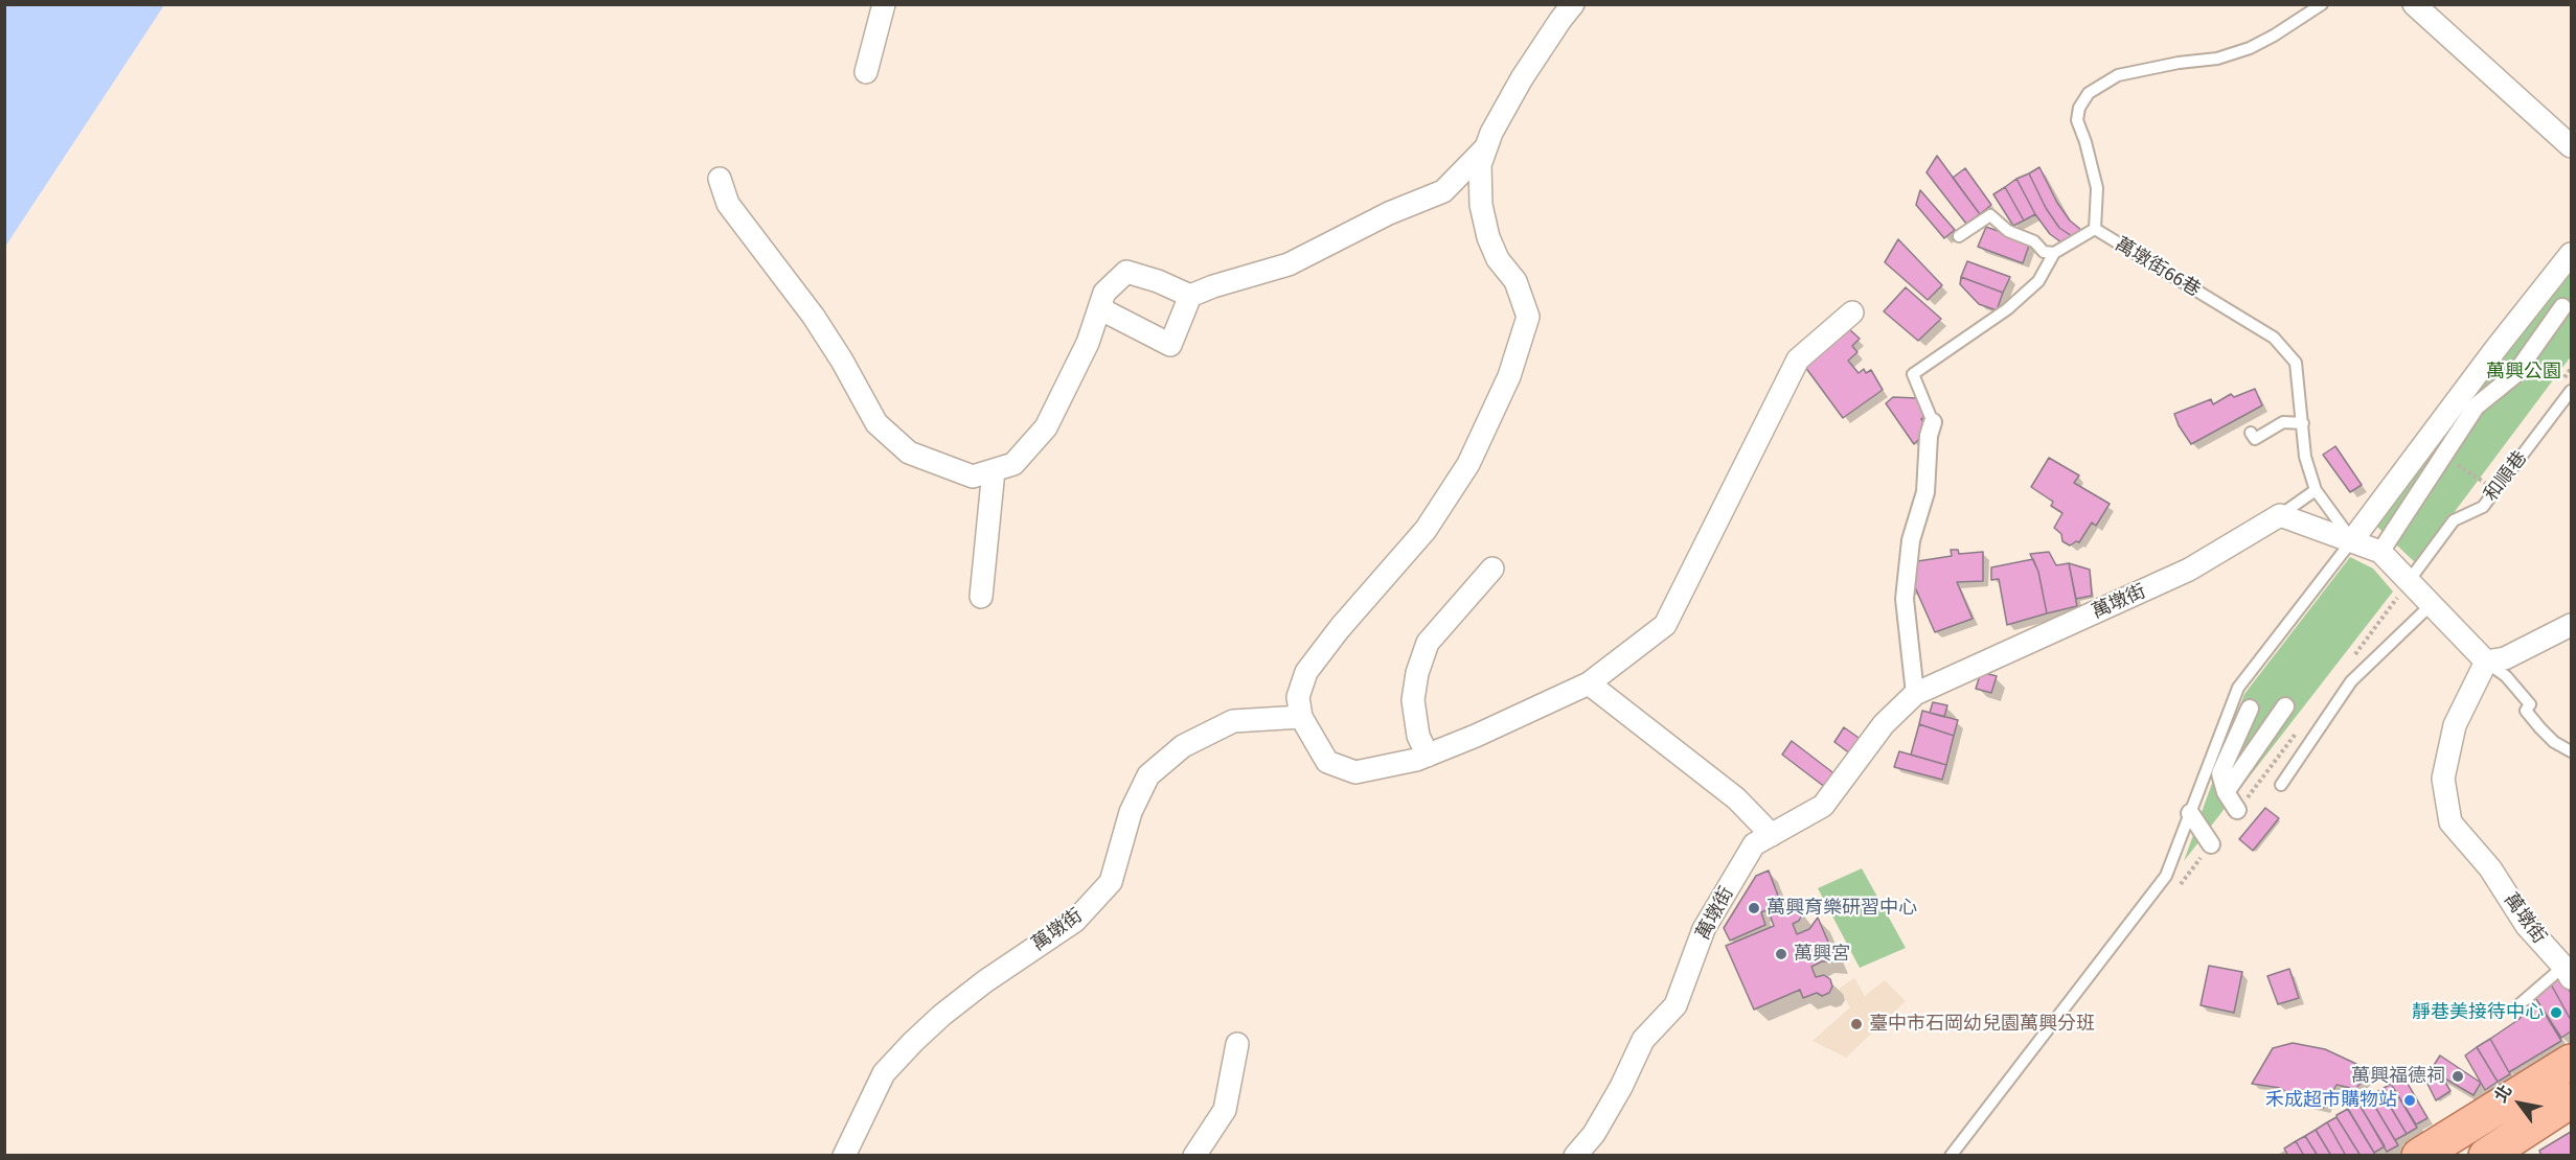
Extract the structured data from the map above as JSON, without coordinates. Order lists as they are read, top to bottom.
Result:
{
  "streets": {
    "street": ["萬墩街"],
    "lane": ["萬墩街66巷", "和順巷"]
  },
  "parks": ["萬興公園"],
  "places": [
    "萬興育樂研習中心",
    "萬興宮",
    "靜巷美接待中心",
    "臺中市石岡幼兒園萬興分班",
    "萬興福德祠",
    "禾成超市購物站"
  ],
  "north": "top left"
}
